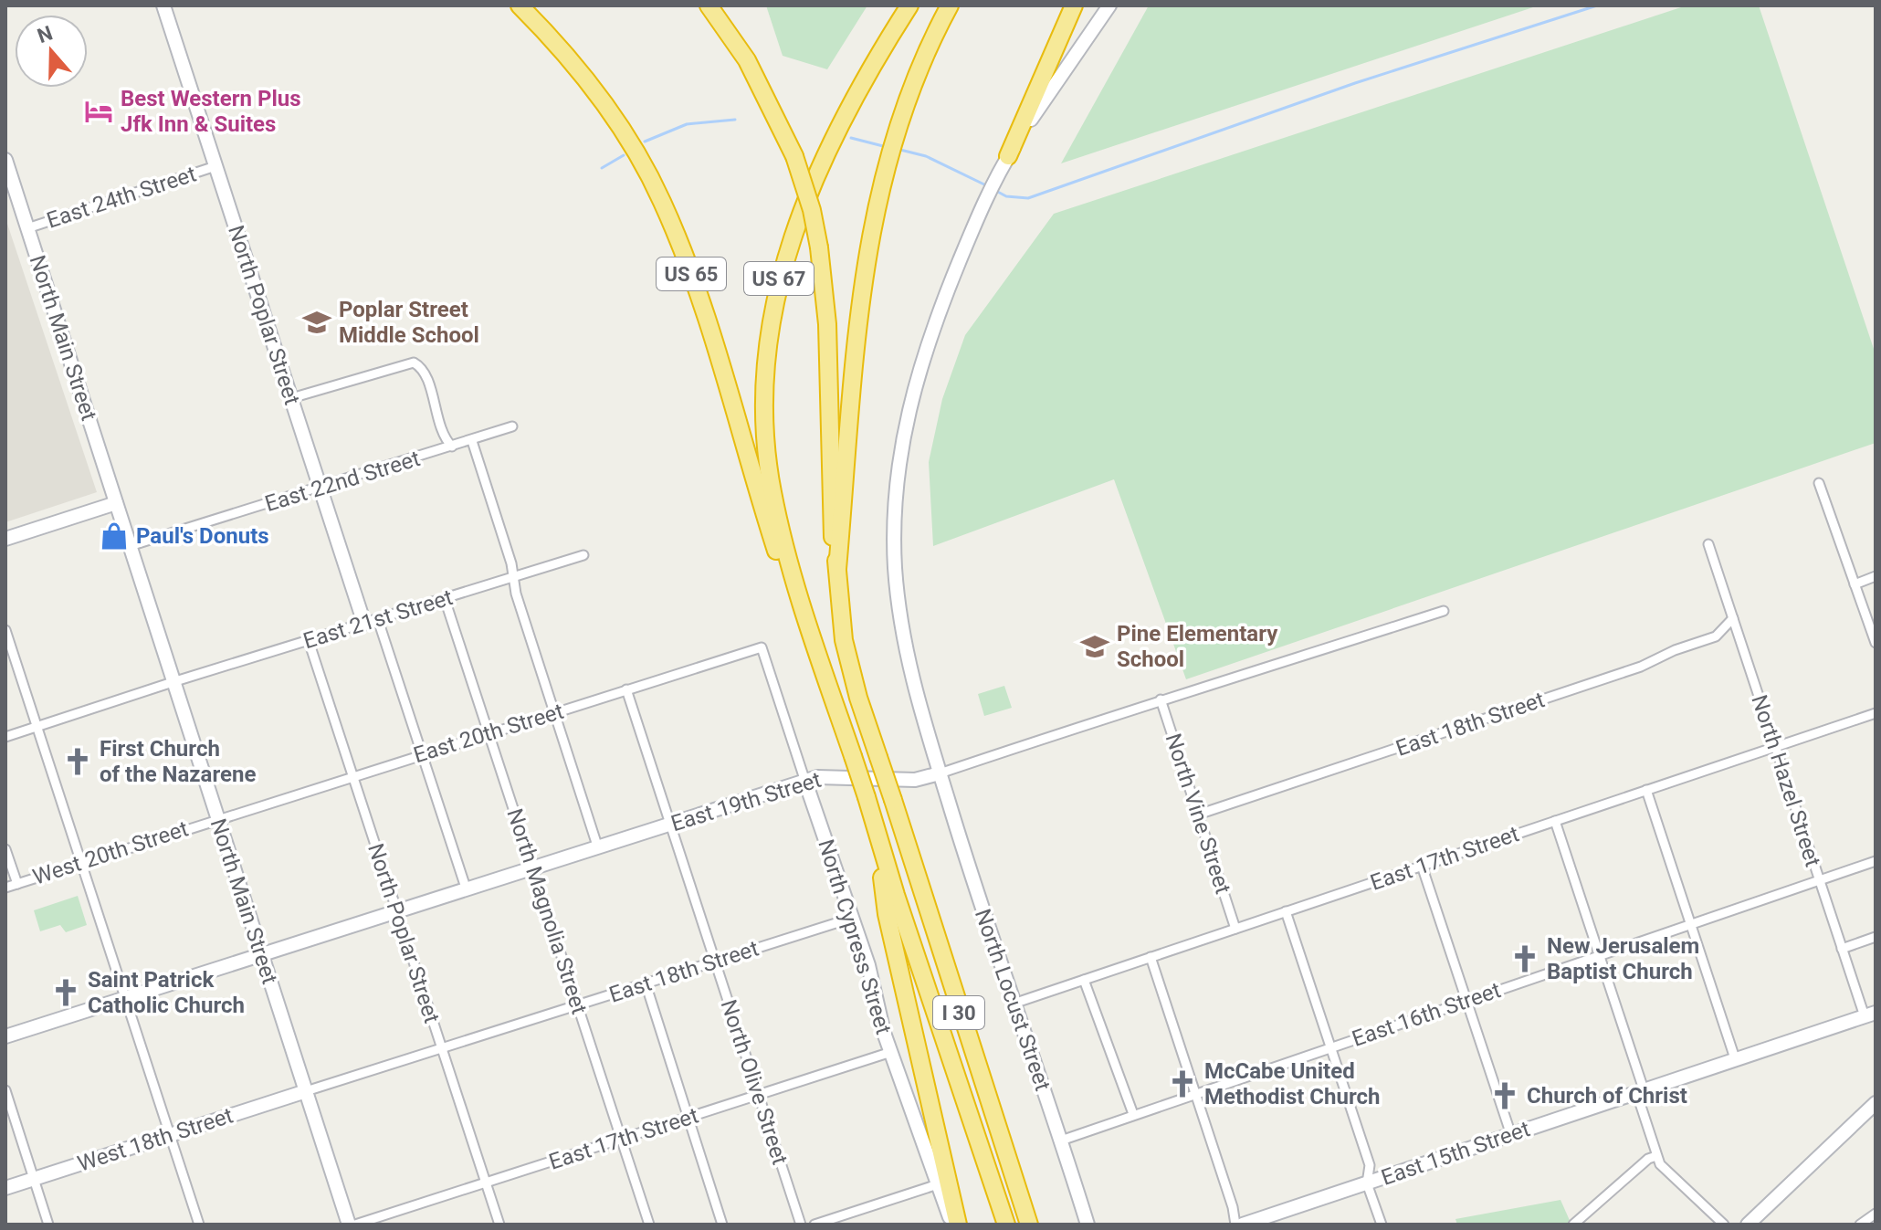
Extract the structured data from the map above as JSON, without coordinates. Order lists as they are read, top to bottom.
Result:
{
  "streets": {
    "highway": ["US 65", "US 67", "I 30"],
    "main road": [
      "North Poplar Street",
      "North Main Street",
      "East 19th Street",
      "North Cypress Street",
      "North Locust Street",
      "West 18th Street",
      "East 15th Street"
    ],
    "street": [
      "East 24th Street",
      "East 22nd Street",
      "East 21st Street",
      "East 18th Street",
      "East 20th Street",
      "North Hazel Street",
      "North Vine Street",
      "West 20th Street",
      "East 17th Street",
      "North Magnolia Street",
      "East 16th Street",
      "North Olive Street"
    ]
  },
  "crossings": [
    ["East 24th Street", "North Poplar Street"],
    ["East 24th Street", "North Main Street"],
    ["US 65", "US 67"],
    ["US 65", "I 30"],
    ["US 67", "I 30"],
    ["North Poplar Street", "East 22nd Street"],
    ["North Poplar Street", "East 21st Street"],
    ["North Poplar Street", "East 18th Street"],
    ["North Poplar Street", "East 20th Street"],
    ["North Poplar Street", "East 19th Street"],
    ["North Poplar Street", "East 17th Street"],
    ["North Main Street", "East 22nd Street"],
    ["North Main Street", "East 21st Street"],
    ["North Main Street", "East 18th Street"],
    ["North Main Street", "East 20th Street"],
    ["North Main Street", "East 19th Street"],
    ["North Main Street", "West 20th Street"],
    ["North Main Street", "West 18th Street"],
    ["East 21st Street", "North Magnolia Street"],
    ["East 18th Street", "North Hazel Street"],
    ["East 18th Street", "North Vine Street"],
    ["East 18th Street", "North Magnolia Street"],
    ["East 18th Street", "North Cypress Street"],
    ["East 18th Street", "North Olive Street"],
    ["East 18th Street", "West 18th Street"],
    ["East 20th Street", "West 20th Street"],
    ["East 20th Street", "North Magnolia Street"],
    ["East 20th Street", "North Cypress Street"],
    ["East 20th Street", "North Olive Street"],
    ["North Hazel Street", "East 17th Street"],
    ["North Hazel Street", "East 16th Street"],
    ["North Hazel Street", "East 15th Street"],
    ["East 19th Street", "North Vine Street"],
    ["East 19th Street", "North Magnolia Street"],
    ["East 19th Street", "North Cypress Street"],
    ["East 19th Street", "North Locust Street"],
    ["East 19th Street", "North Olive Street"],
    ["North Vine Street", "East 17th Street"],
    ["East 17th Street", "North Magnolia Street"],
    ["East 17th Street", "North Cypress Street"],
    ["East 17th Street", "North Locust Street"],
    ["East 17th Street", "North Olive Street"],
    ["North Locust Street", "East 16th Street"]
  ],
  "places": {
    "hotel": ["Best Western Plus Jfk Inn & Suites"],
    "school or university": ["Poplar Street Middle School", "Pine Elementary School"],
    "shop": ["Paul's Donuts"],
    "church": [
      "First Church of the Nazarene",
      "New Jerusalem Baptist Church",
      "Saint Patrick Catholic Church",
      "McCabe United Methodist Church",
      "Church of Christ"
    ]
  },
  "north": "top"
}
